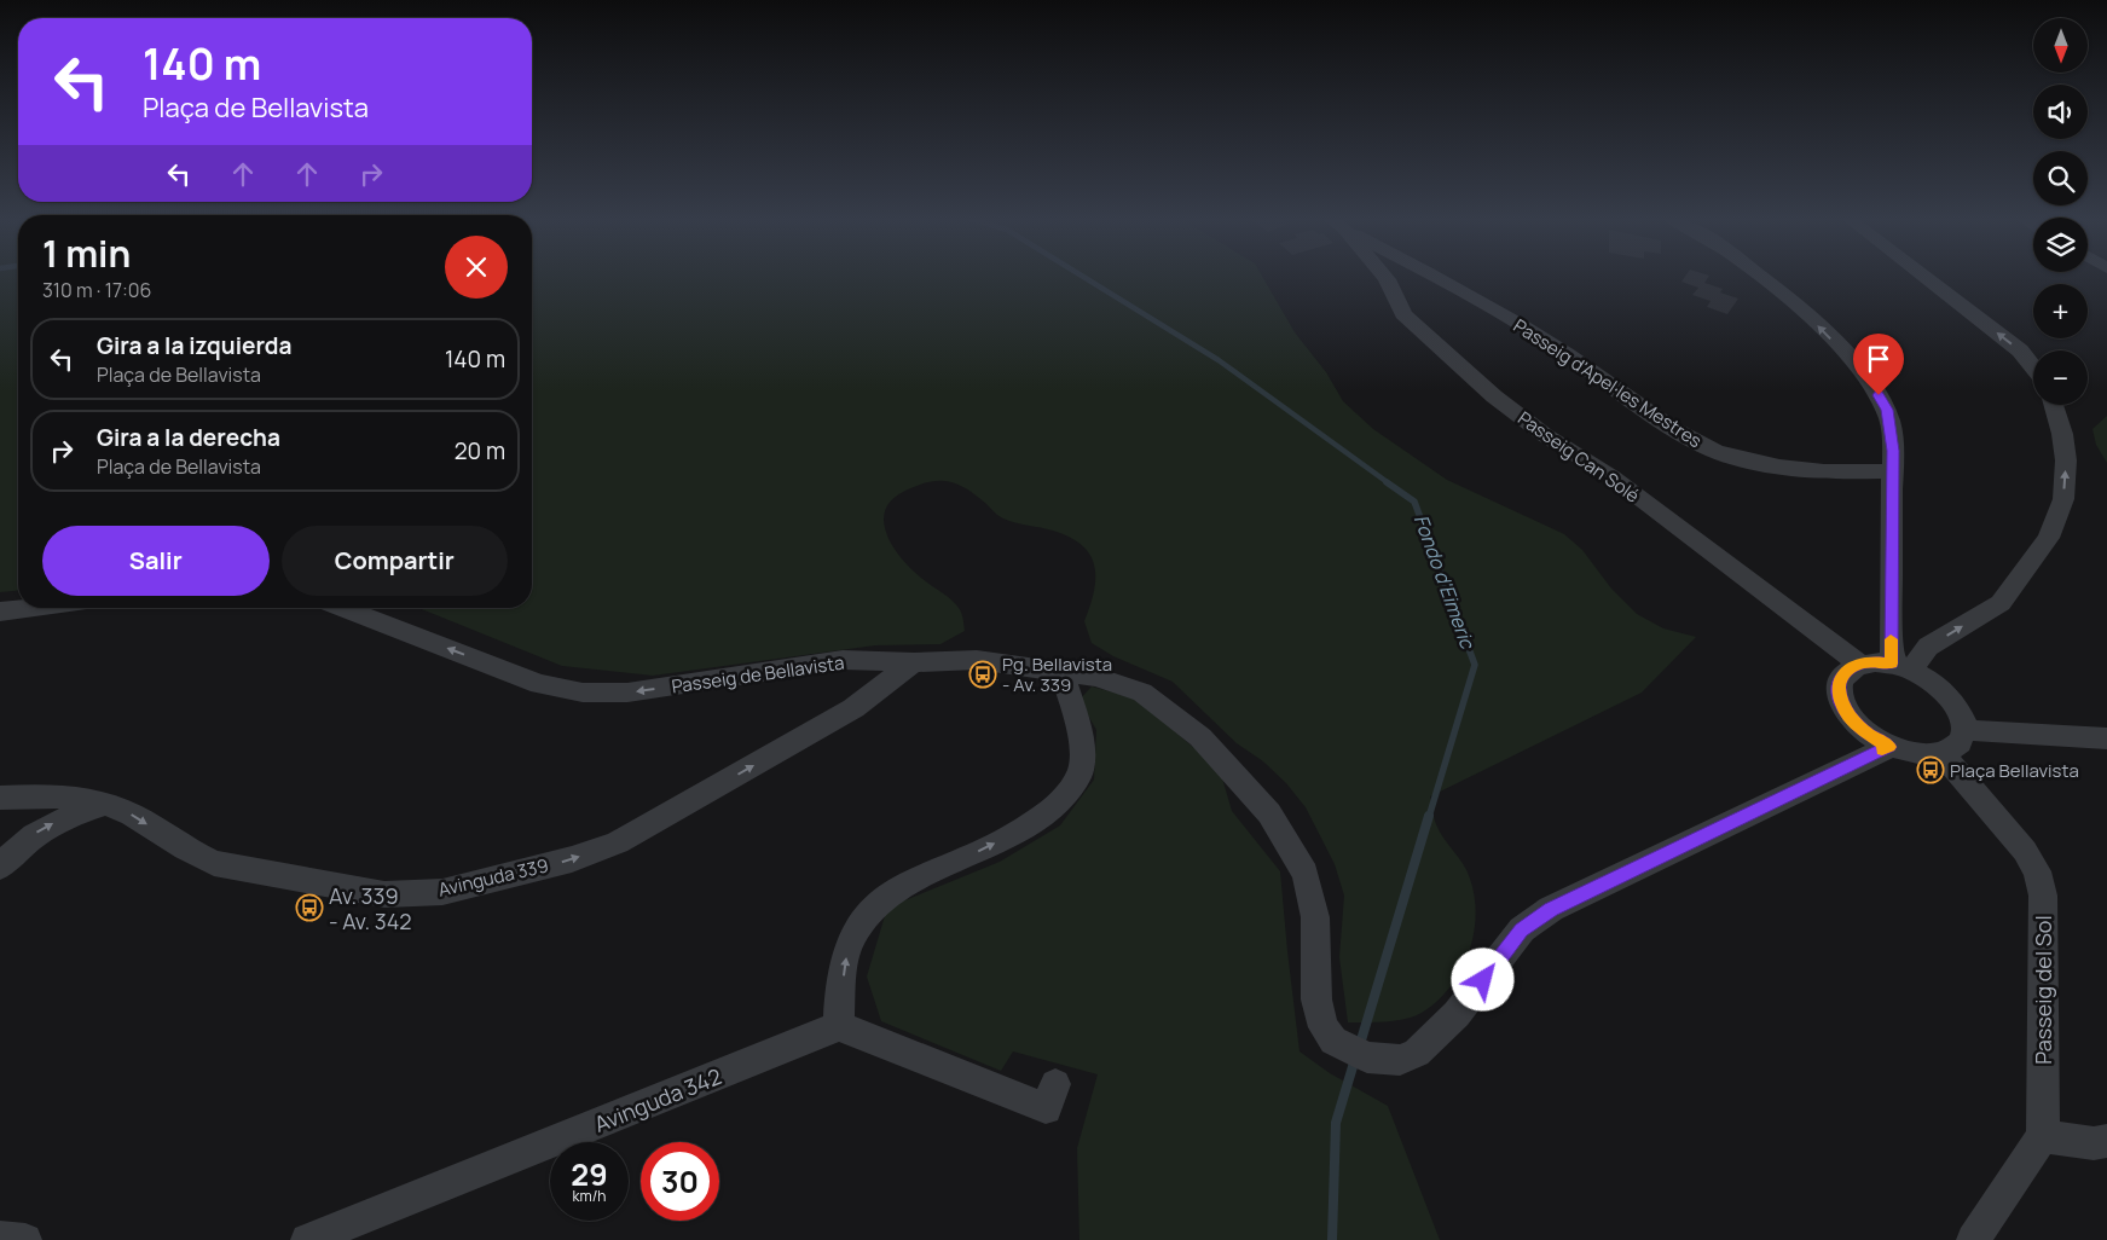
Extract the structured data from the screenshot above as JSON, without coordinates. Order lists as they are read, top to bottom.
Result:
{
  "streets": {
    "street": [
      "Passeig d'Apel·les Mestres",
      "Passeig Can Solé",
      "Passeig de Bellavista",
      "Avinguda 339",
      "Passeig del Sol",
      "Avinguda 342"
    ]
  },
  "crossings": [
    ["Passeig Can Solé", "Passeig de Bellavista"],
    ["Passeig Can Solé", "Passeig del Sol"],
    ["Passeig de Bellavista", "Avinguda 339"],
    ["Passeig de Bellavista", "Passeig del Sol"]
  ],
  "one_way": ["Avinguda 339"],
  "water": ["Fondo d'Eimeric"],
  "places": {
    "bus stop": ["Pg. Bellavista - Av. 339", "Plaça Bellavista", "Av. 339 - Av. 342"]
  },
  "north": "bottom",
  "page": {
    "map_buttons": ["+", "−"],
    "turn": ["140 m", "Plaça de Bellavista"],
    "heading": ["1 min", "310 m · 17:06"],
    "list": [
      {
        "name": "Gira a la izquierda",
        "note": "Plaça de Bellavista",
        "value": "140 m"
      },
      {
        "name": "Gira a la derecha",
        "note": "Plaça de Bellavista",
        "value": "20 m"
      }
    ],
    "buttons": ["Salir", "Compartir"],
    "speed": "29 km/h",
    "limit": "30"
  }
}
